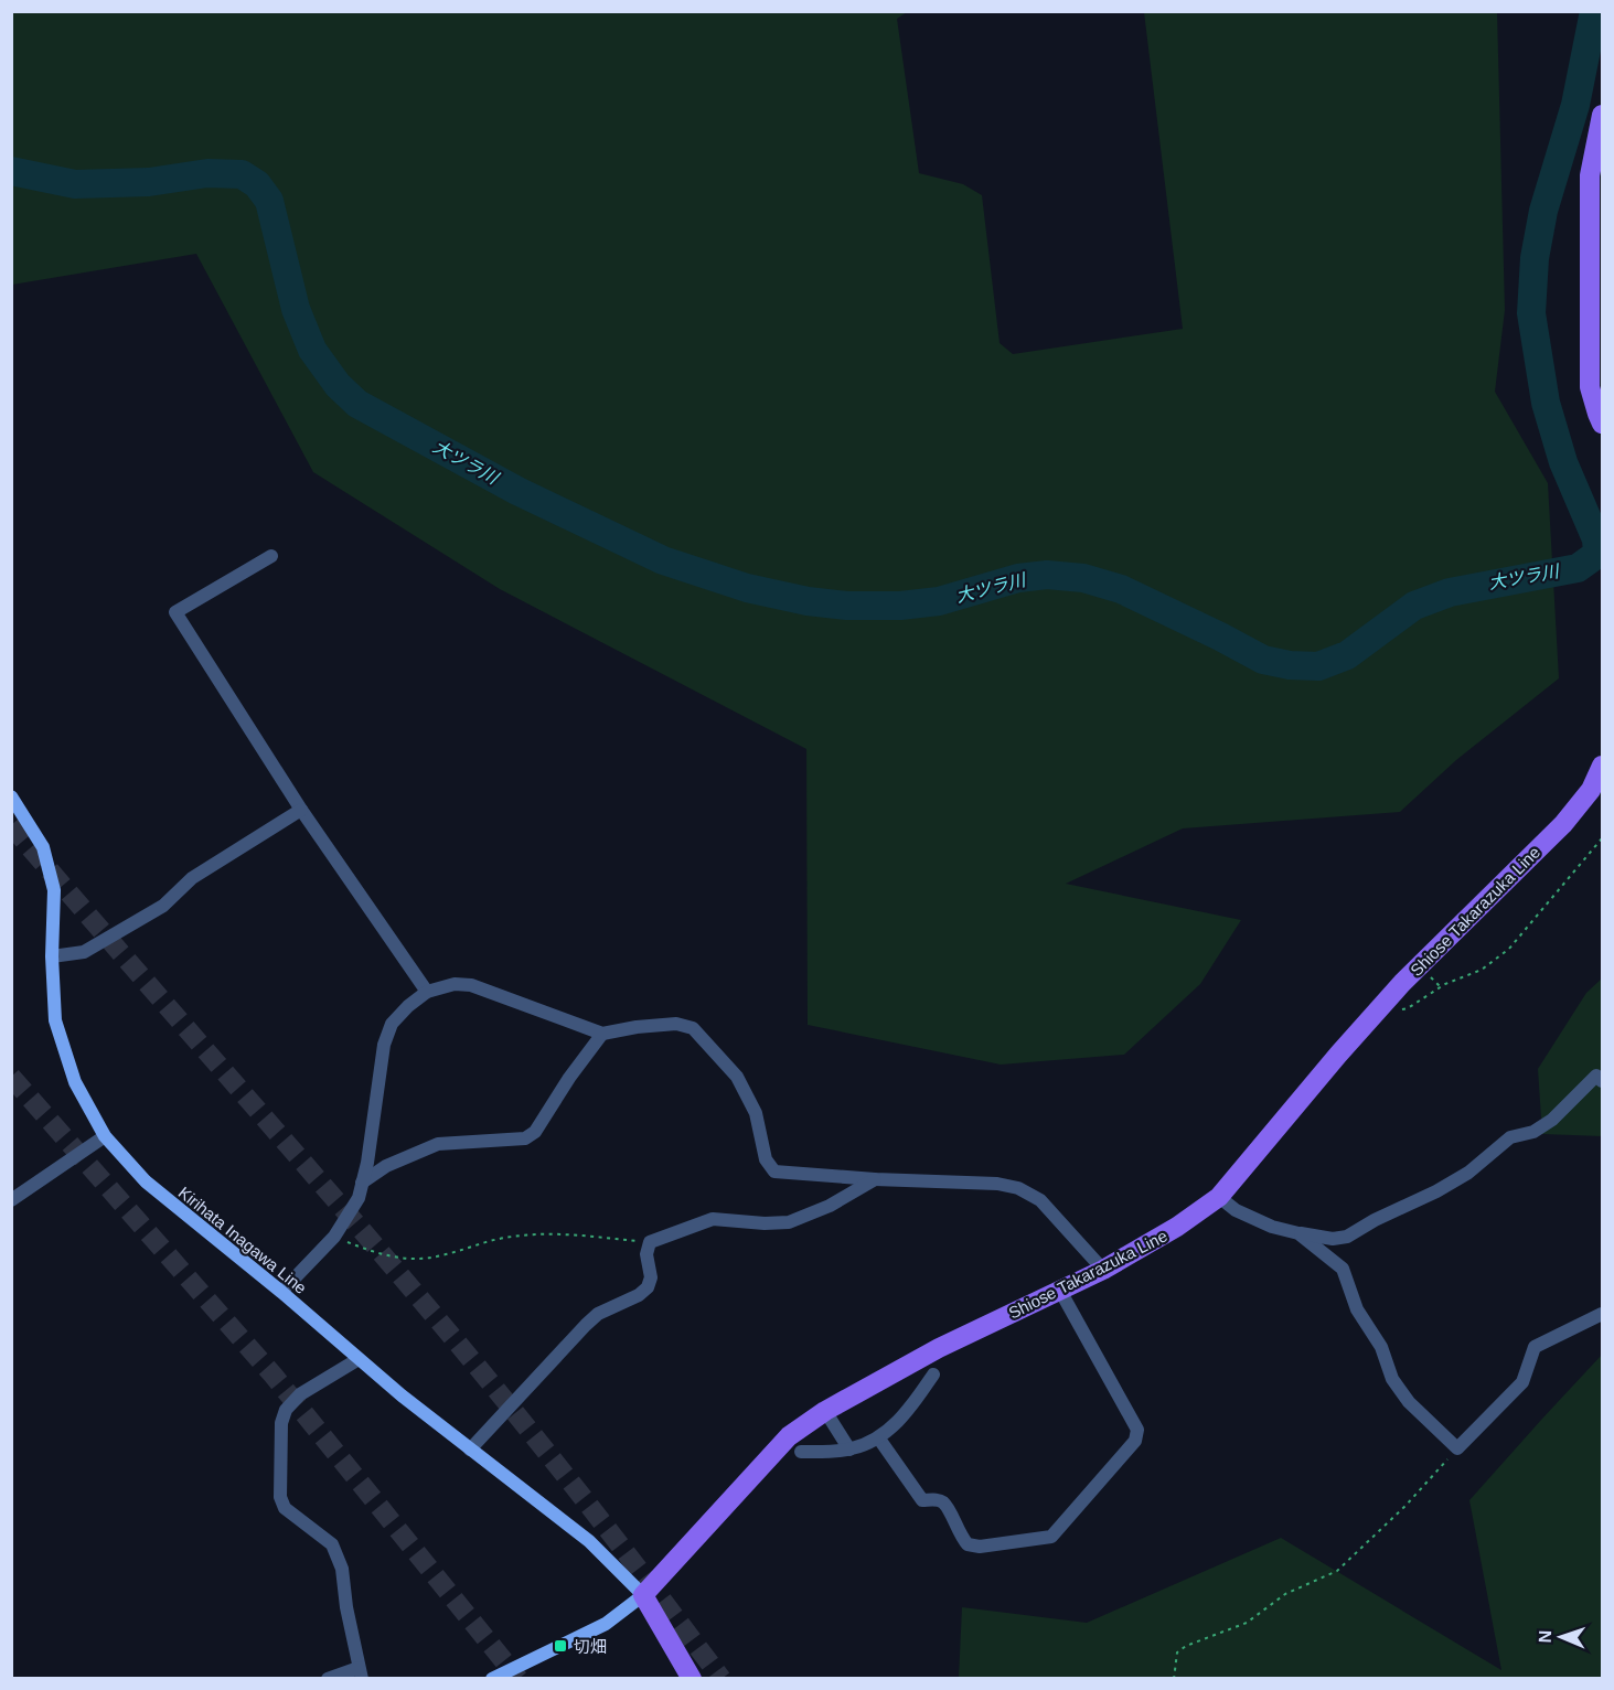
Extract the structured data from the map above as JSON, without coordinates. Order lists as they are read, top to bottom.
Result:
{
  "streets": {
    "main road": ["Shiose Takarazuka Line", "Kirihata Inagawa Line"]
  },
  "crossings": [
    ["Shiose Takarazuka Line", "Kirihata Inagawa Line"]
  ],
  "water": ["大ツラ川"],
  "places": {
    "transit": ["切畑"]
  },
  "north": "left"
}
